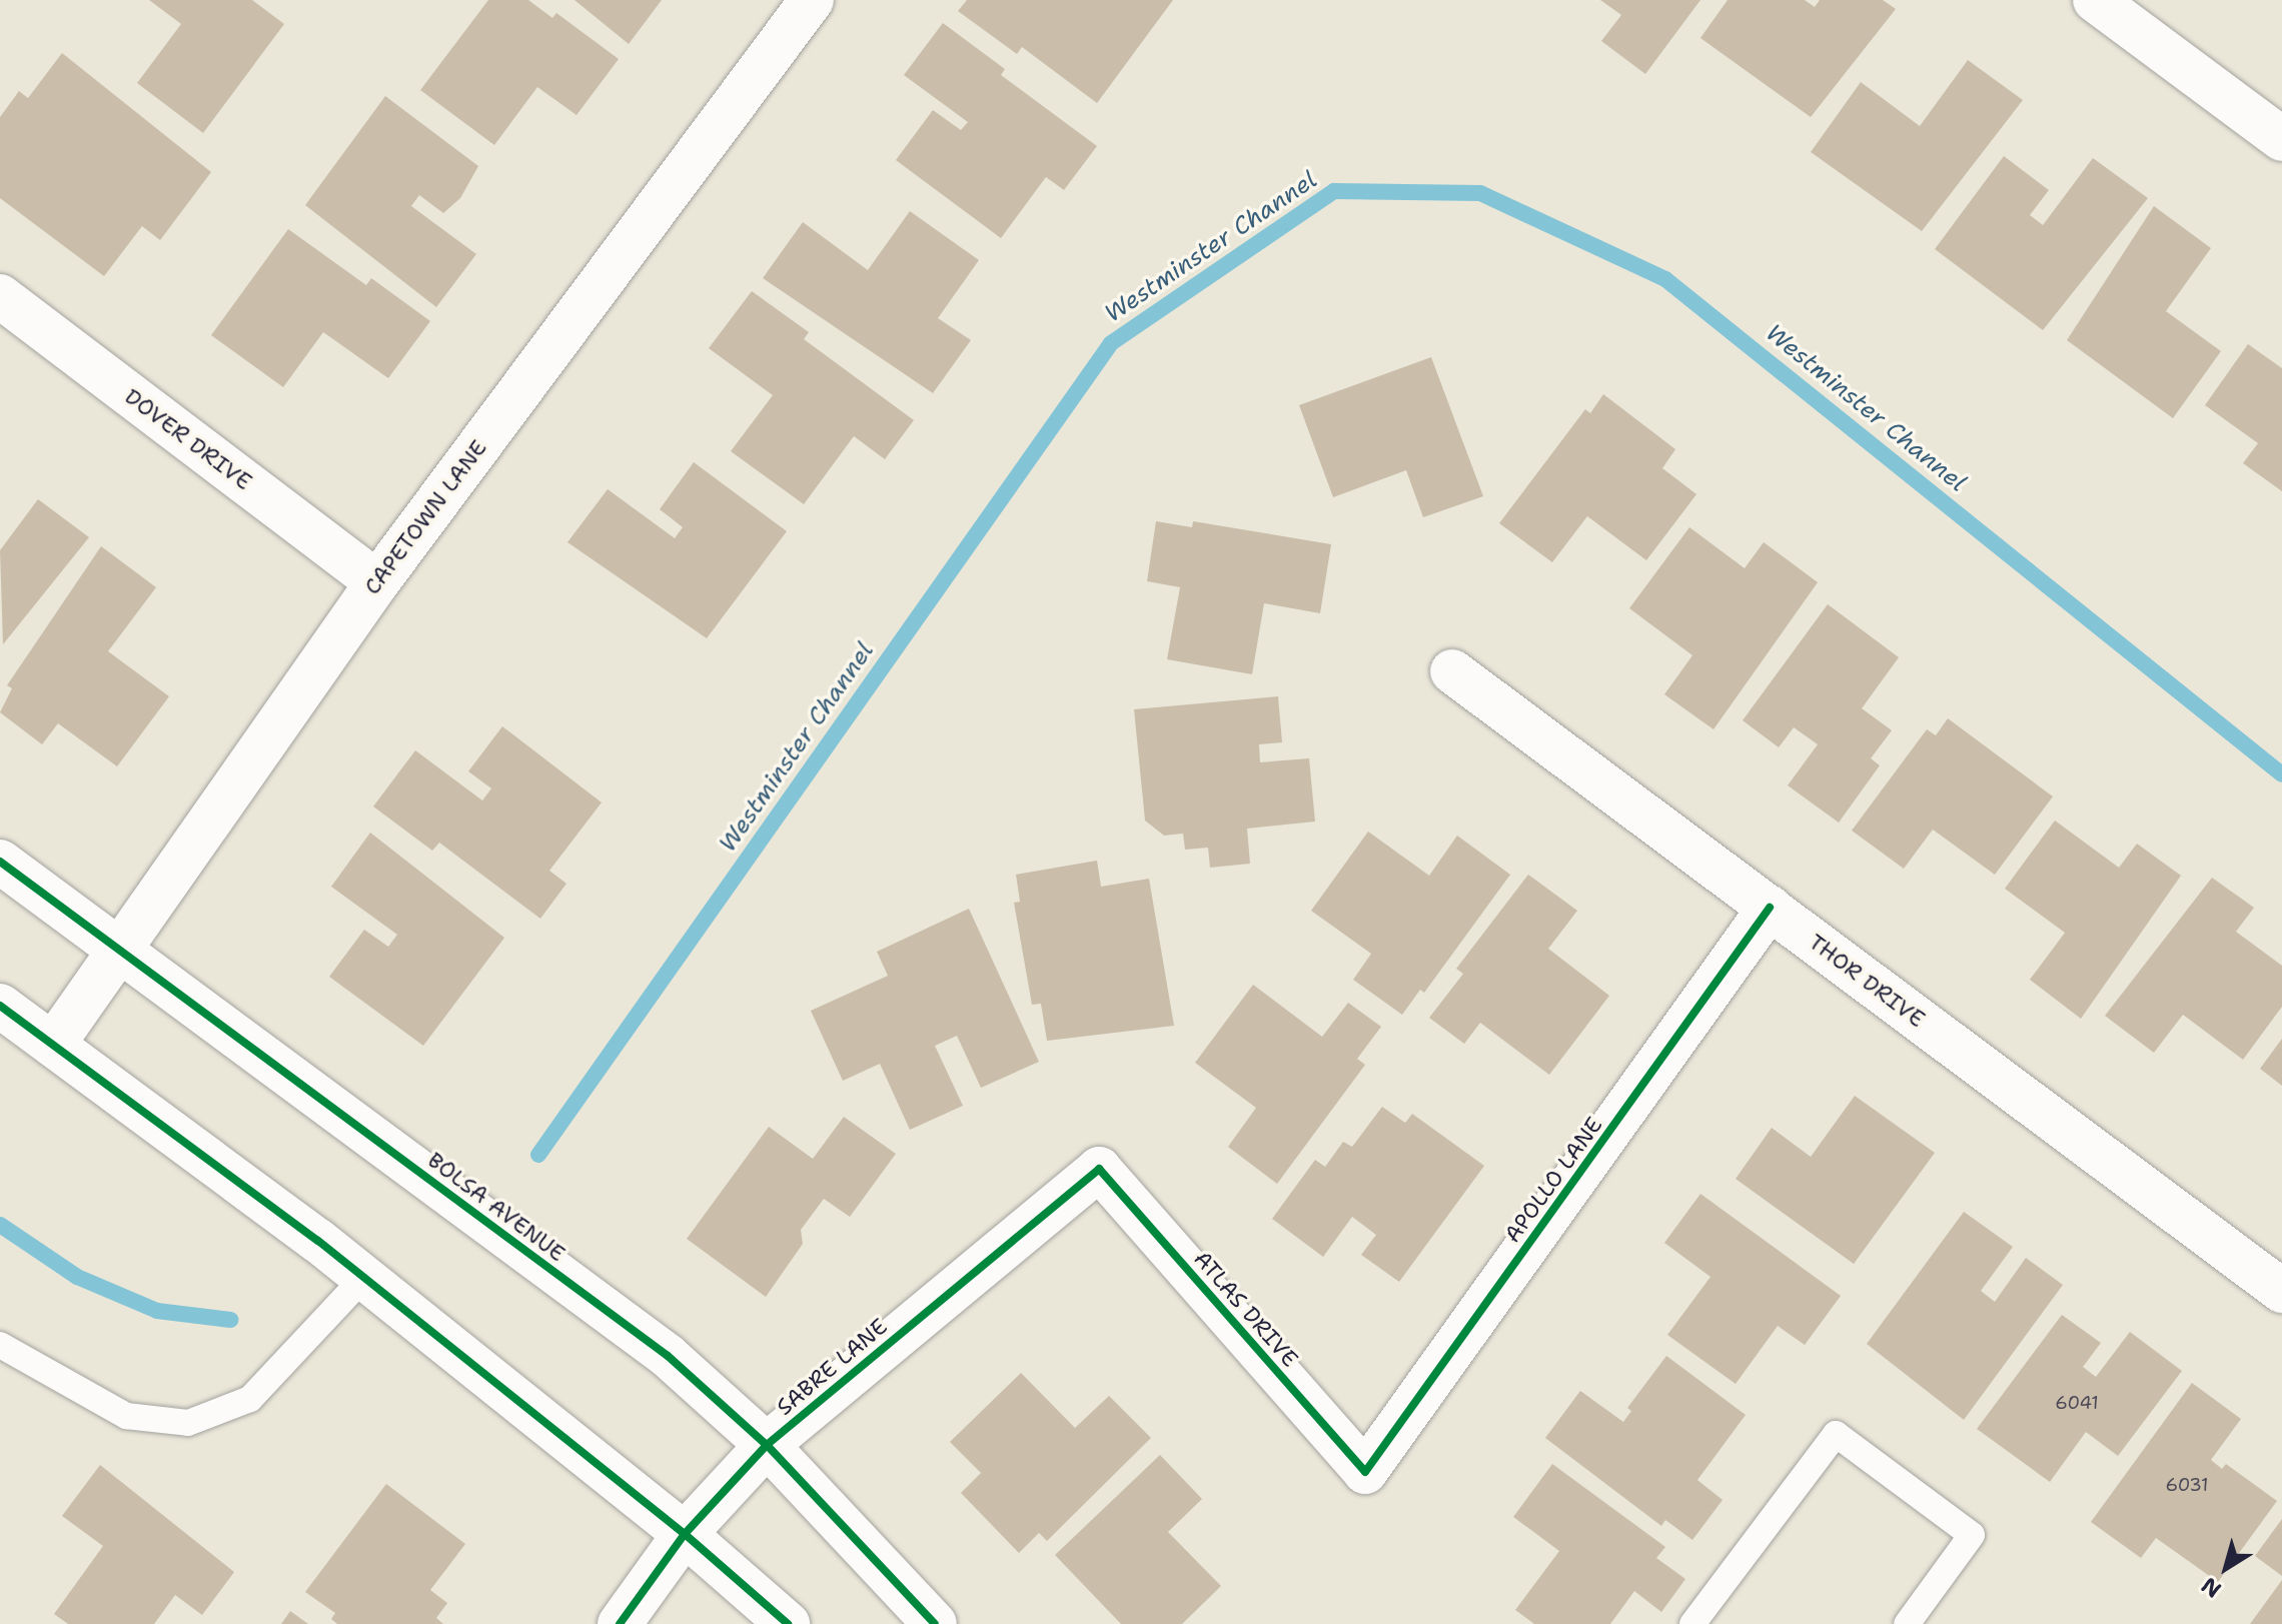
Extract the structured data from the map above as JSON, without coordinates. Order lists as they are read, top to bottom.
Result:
{
  "streets": {
    "street": [
      "DOVER DRIVE",
      "CAPETOWN LANE",
      "THOR DRIVE",
      "APOLLO LANE",
      "BOLSA AVENUE",
      "ATLAS DRIVE",
      "SABRE LANE"
    ]
  },
  "crossings": [
    ["DOVER DRIVE", "CAPETOWN LANE"],
    ["CAPETOWN LANE", "BOLSA AVENUE"],
    ["THOR DRIVE", "APOLLO LANE"],
    ["APOLLO LANE", "ATLAS DRIVE"],
    ["BOLSA AVENUE", "SABRE LANE"],
    ["ATLAS DRIVE", "SABRE LANE"]
  ],
  "water": ["Westminster Channel"],
  "house_numbers": ["6041", "6031"],
  "north": "bottom left"
}
